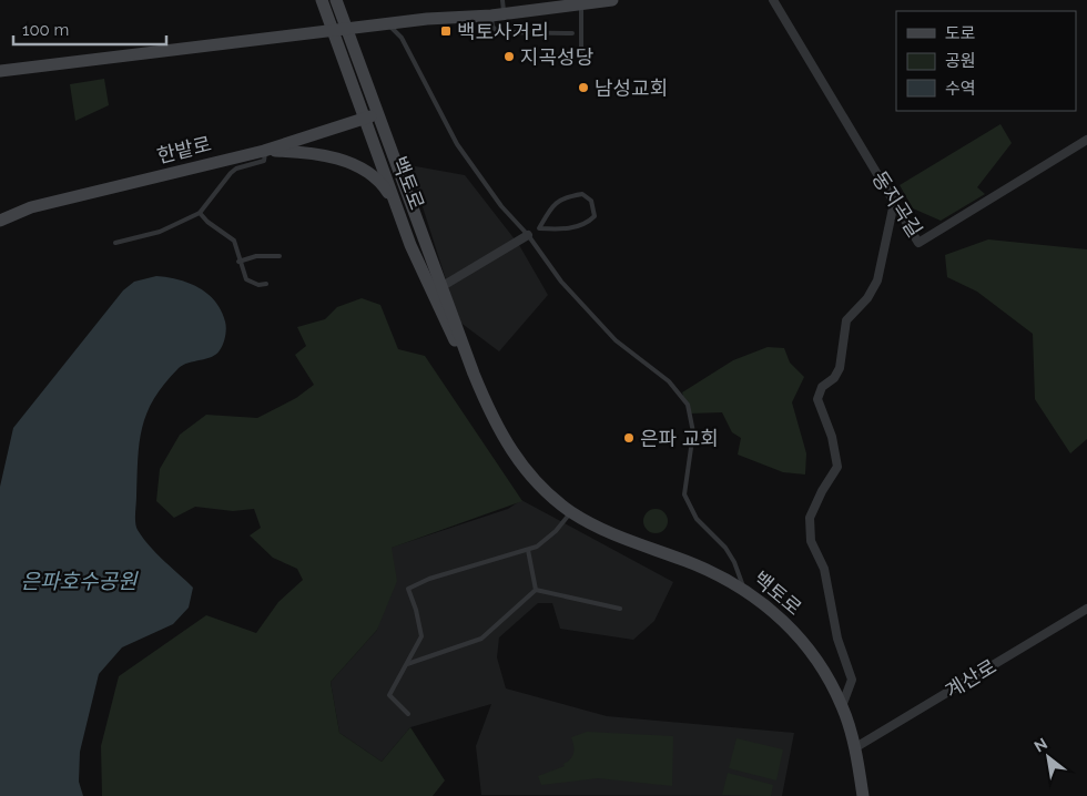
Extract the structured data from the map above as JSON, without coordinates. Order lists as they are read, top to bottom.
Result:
{
  "streets": {
    "street": [
      "한밭로",
      "백토로",
      "동지곡길",
      "계산로"
    ]
  },
  "crossings": [
    ["한밭로", "백토로"],
    ["백토로", "계산로"]
  ],
  "water": ["은파호수공원"],
  "places": {
    "transit": ["백토사거리"],
    "other": ["지곡성당", "남성교회", "은파 교회"]
  },
  "legend": ["도로", "공원", "수역"],
  "scale_bar": "100 m",
  "north": "top left"
}
